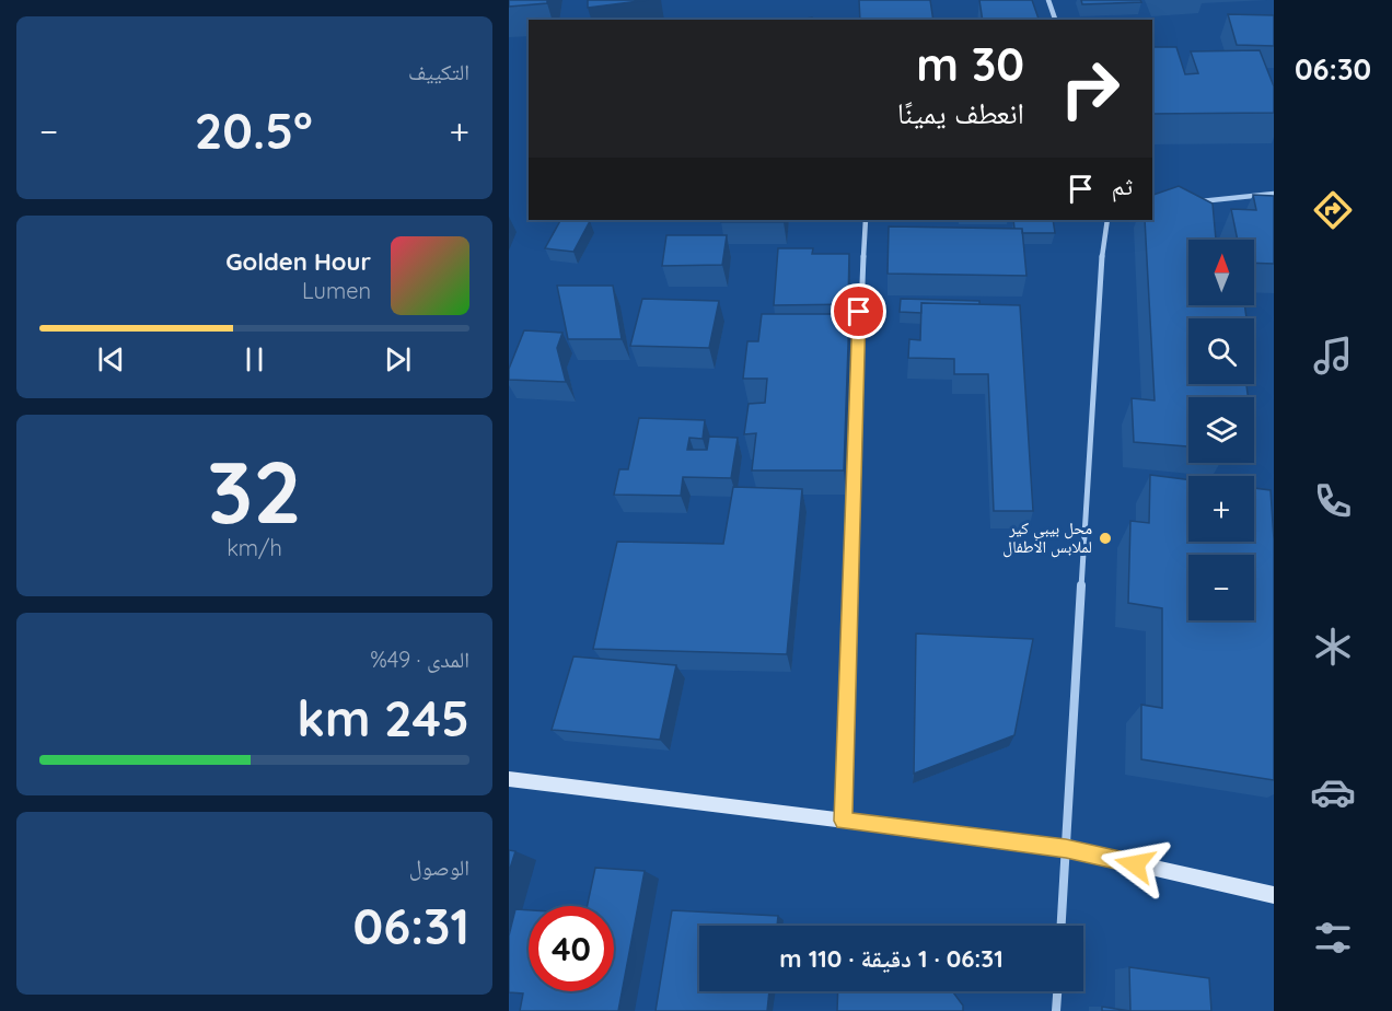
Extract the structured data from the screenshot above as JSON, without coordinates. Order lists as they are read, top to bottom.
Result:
{
  "places": ["محل بيبي كير لملابس الاطفال"],
  "north": "top",
  "page": {
    "tabs": "06:30",
    "tile": [
      "التكييف",
      ["32", "km/h"],
      ["المدى · 49%", "245 km"],
      ["الوصول", "06:31"]
    ],
    "turn": ["30 m", "انعطف يمينًا"],
    "heat": ["−", "20.5°", "+"],
    "then": "ثم",
    "song": ["Golden Hour", "Lumen"],
    "map_buttons": ["+", "−"],
    "limit": "40",
    "trip": "06:31 · 1 دقيقة · 110 m"
  }
}
